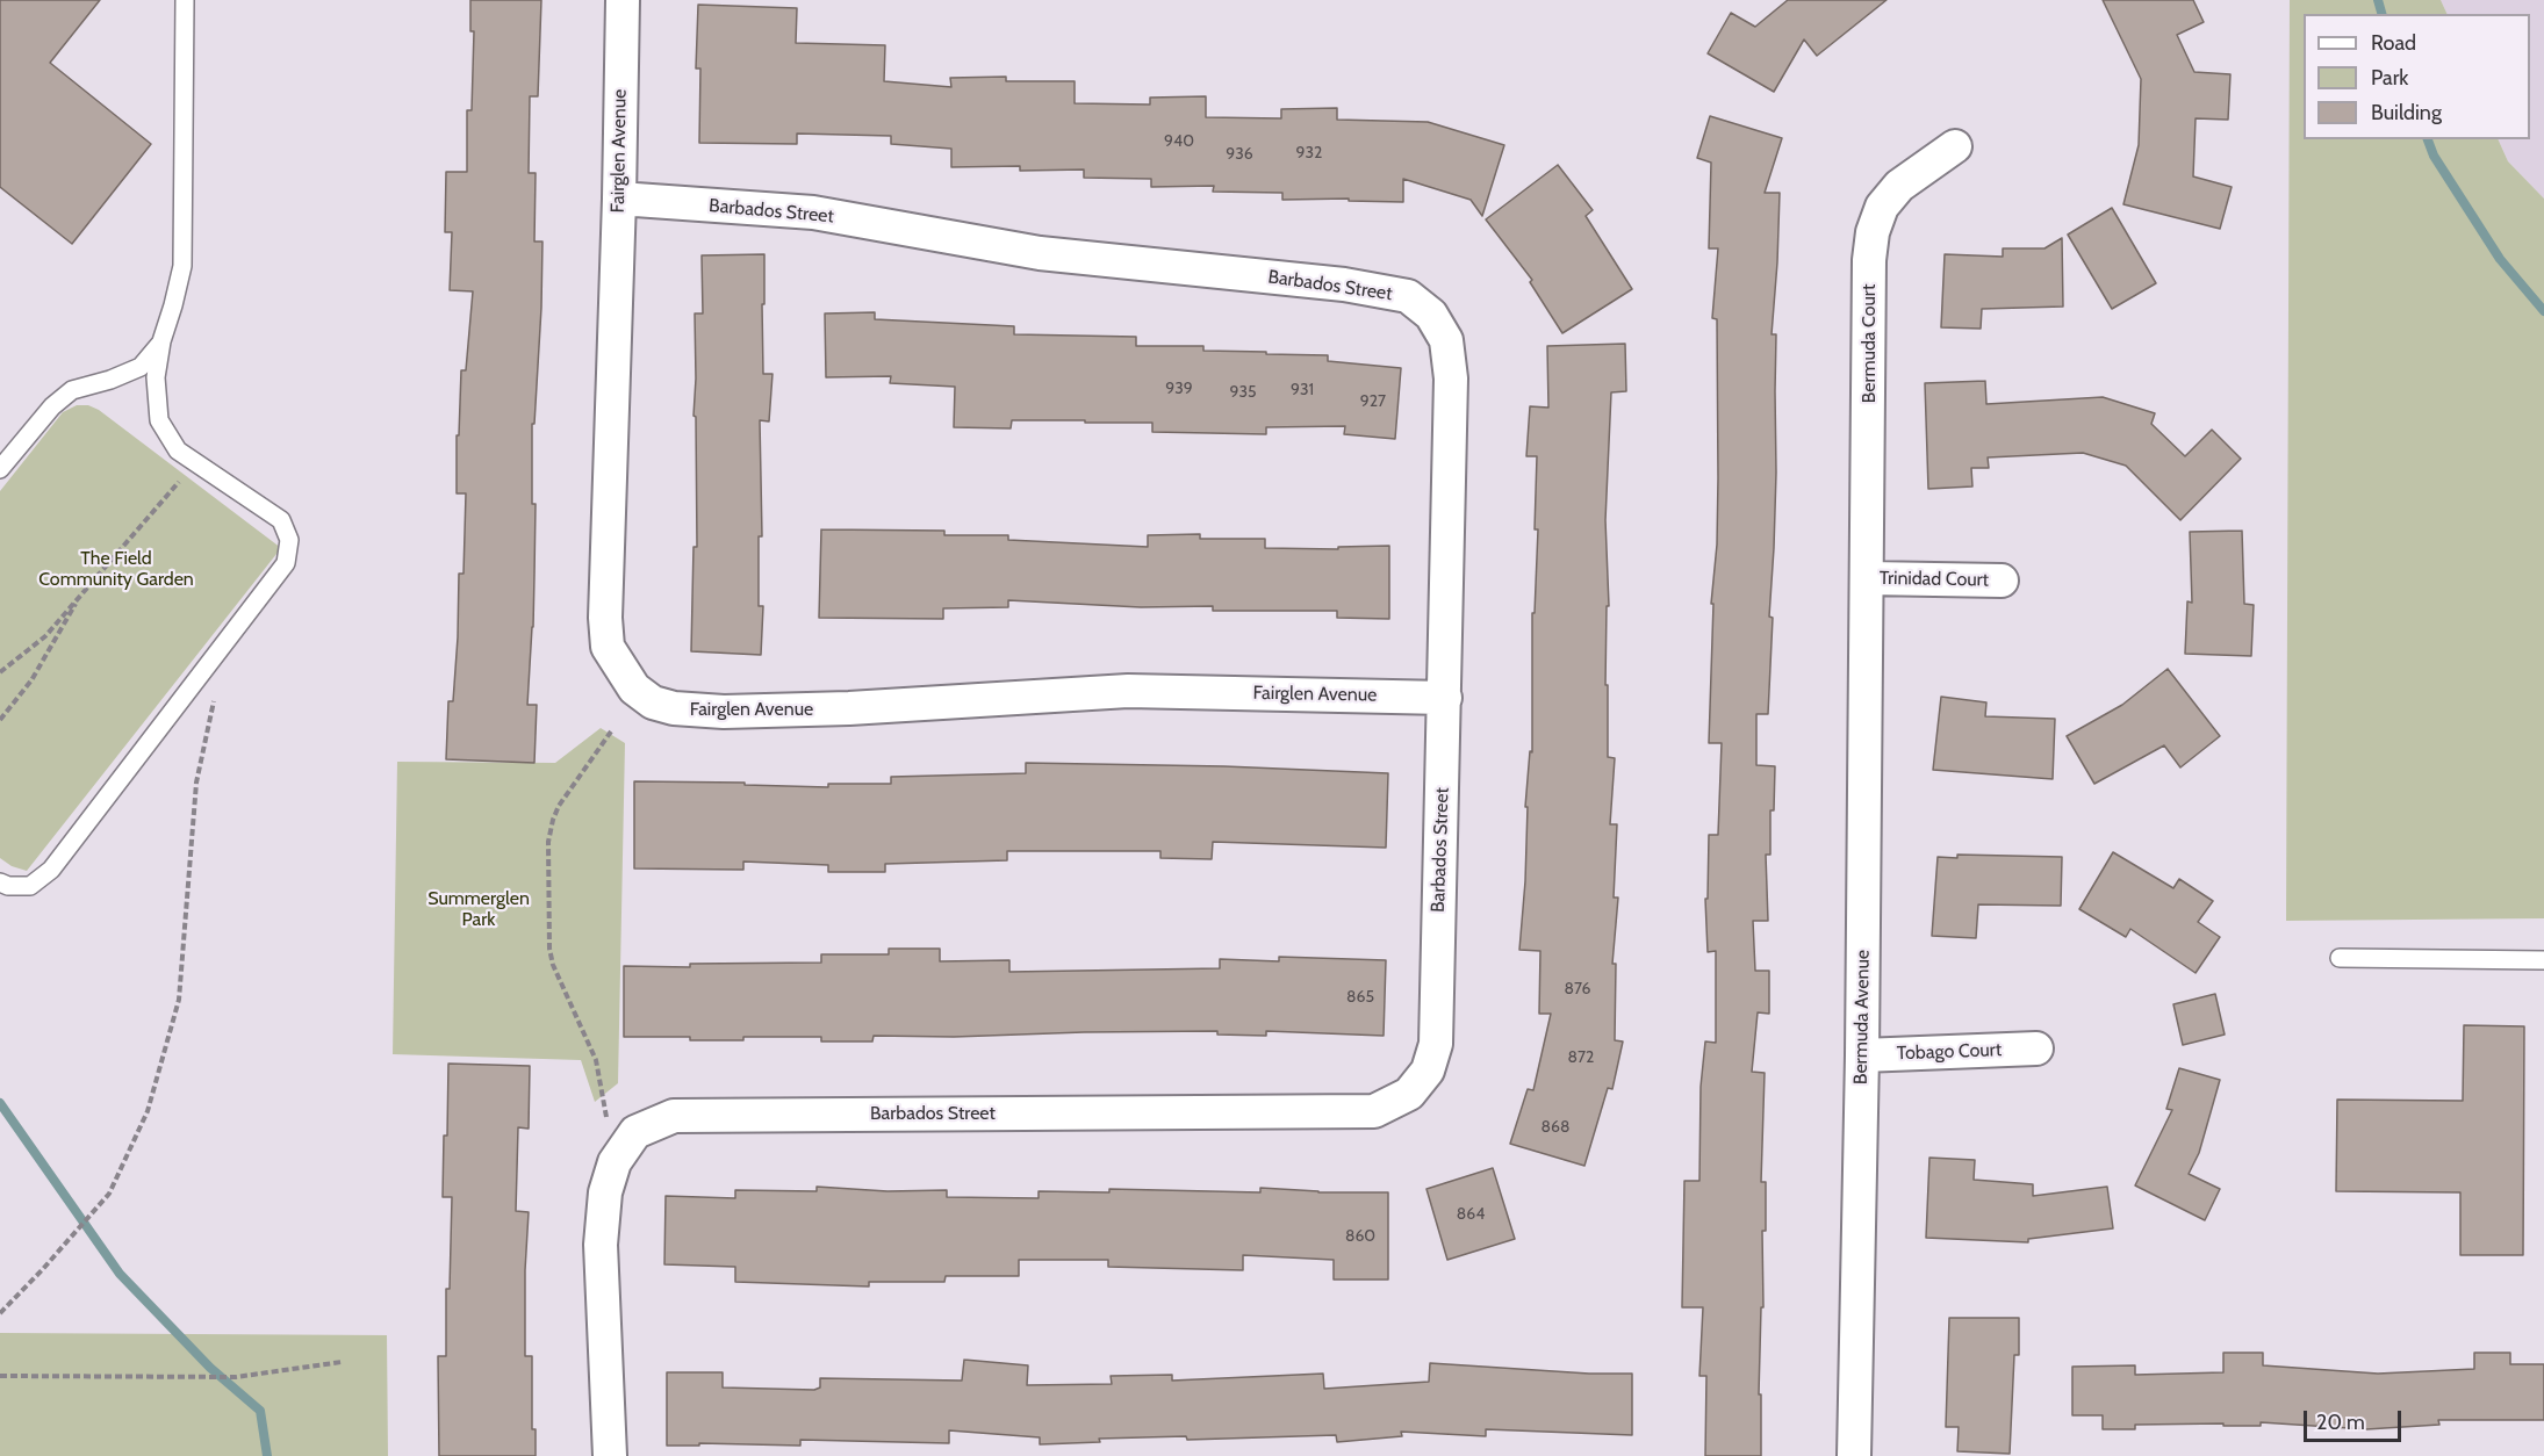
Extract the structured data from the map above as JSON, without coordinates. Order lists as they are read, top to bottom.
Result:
{
  "streets": {
    "street": [
      "Fairglen Avenue",
      "Barbados Street",
      "Bermuda Court",
      "Trinidad Court",
      "Bermuda Avenue",
      "Tobago Court"
    ]
  },
  "crossings": [
    ["Fairglen Avenue", "Barbados Street"],
    ["Bermuda Court", "Trinidad Court"],
    ["Bermuda Court", "Bermuda Avenue"],
    ["Trinidad Court", "Bermuda Avenue"],
    ["Bermuda Avenue", "Tobago Court"]
  ],
  "parks": ["The Field Community Garden", "Summerglen Park"],
  "house_numbers": [
    "940",
    "932",
    "936",
    "939",
    "931",
    "935",
    "927",
    "876",
    "865",
    "872",
    "868",
    "864",
    "860"
  ],
  "legend": ["Road", "Park", "Building"],
  "scale_bar": "20 m"
}
